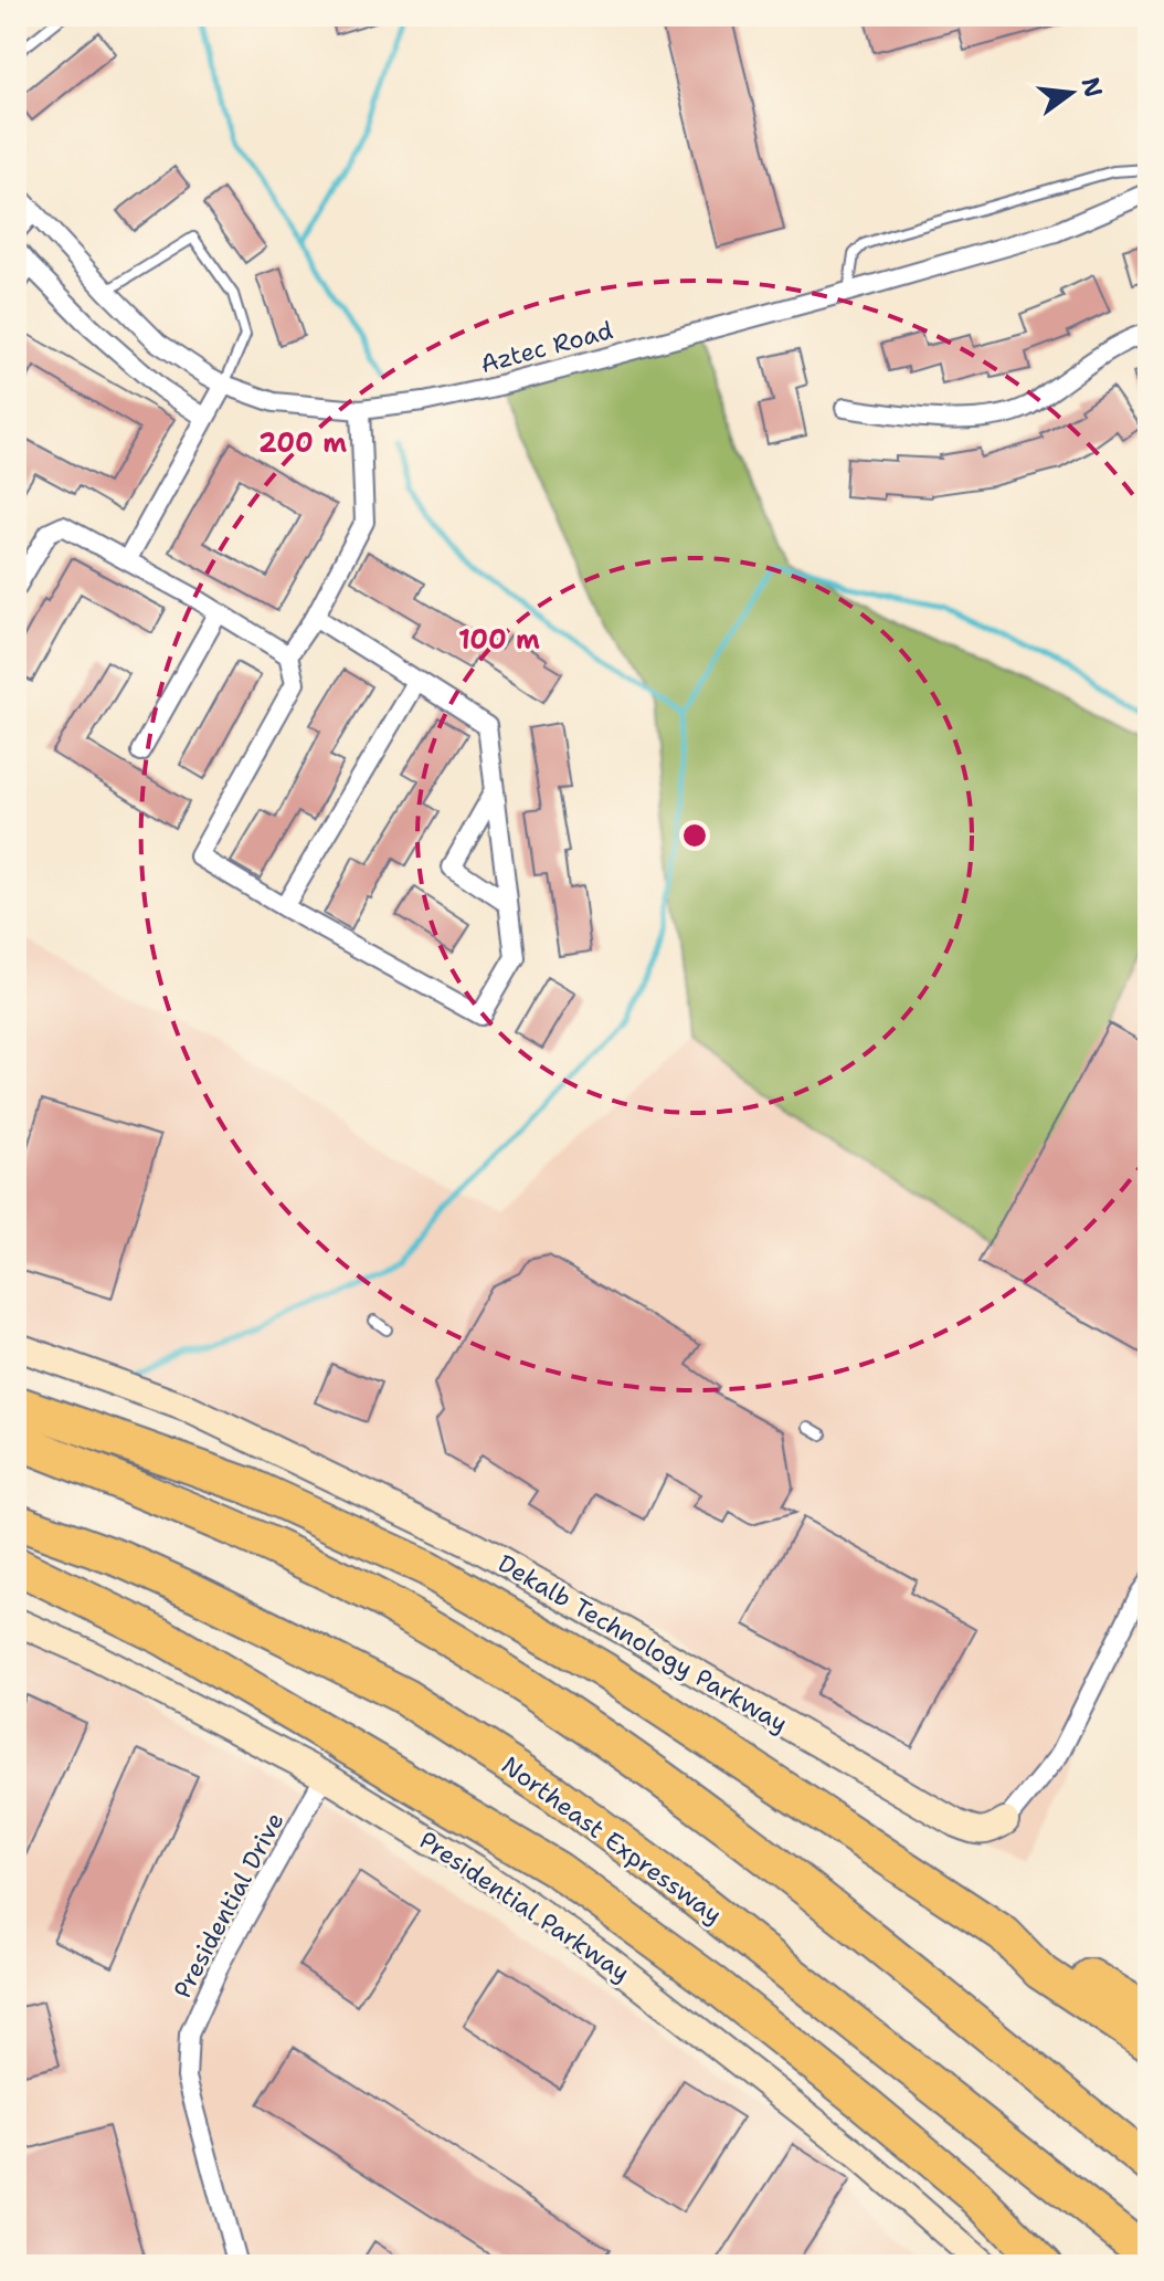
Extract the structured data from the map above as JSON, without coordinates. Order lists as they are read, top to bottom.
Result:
{
  "streets": {
    "highway": ["Northeast Expressway"],
    "street": [
      "Aztec Road",
      "Dekalb Technology Parkway",
      "Presidential Drive",
      "Presidential Parkway"
    ]
  },
  "crossings": [
    ["Presidential Drive", "Presidential Parkway"]
  ],
  "north": "right",
  "rings": ["200 m", "100 m"]
}
